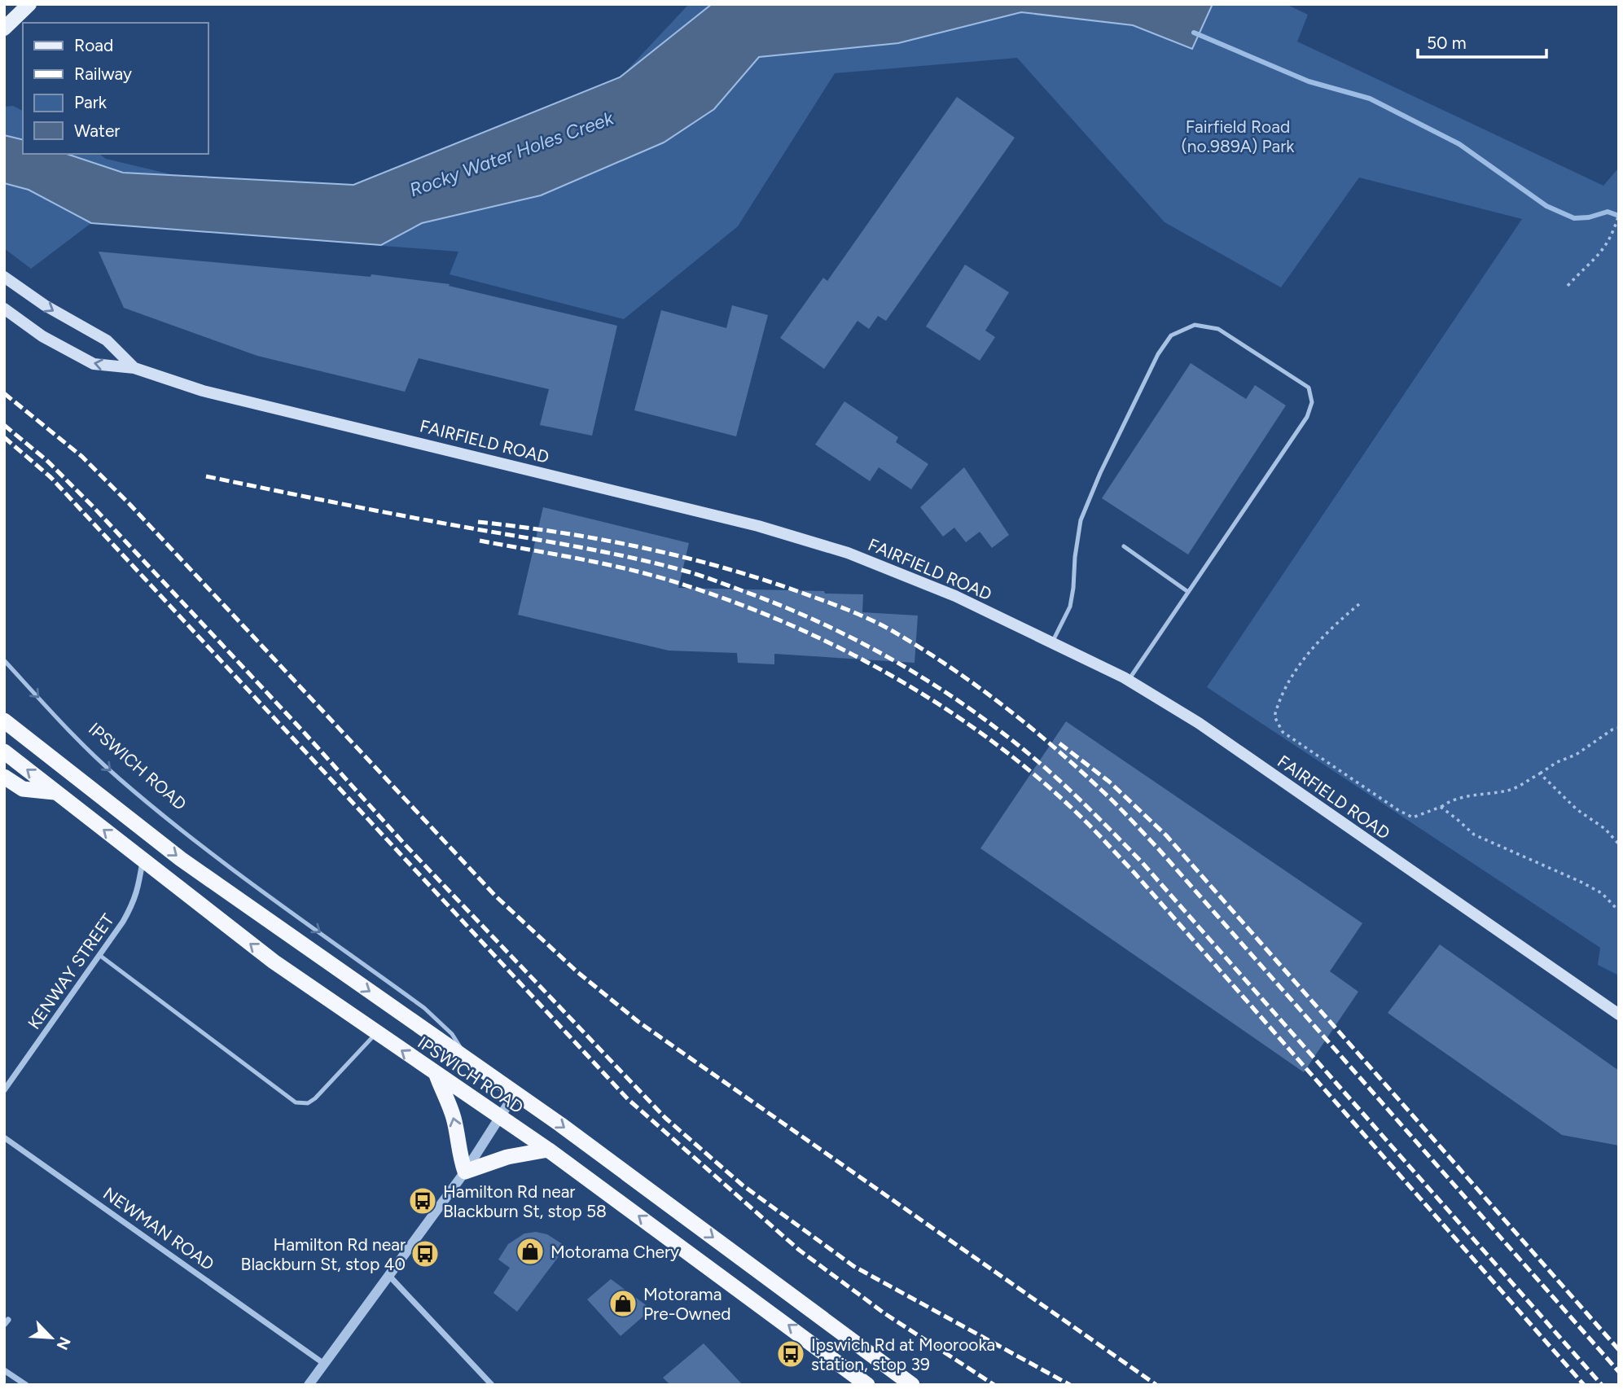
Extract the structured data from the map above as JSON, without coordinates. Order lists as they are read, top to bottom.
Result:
{
  "streets": {
    "highway": ["IPSWICH ROAD"],
    "main road": ["FAIRFIELD ROAD"],
    "street": ["KENWAY STREET", "NEWMAN ROAD"]
  },
  "crossings": [
    ["IPSWICH ROAD", "KENWAY STREET"]
  ],
  "water": ["Rocky Water Holes Creek"],
  "parks": ["Fairfield Road (no.989A) Park"],
  "places": {
    "bus stop": ["Hamilton Rd near Blackburn St, stop 58", "Hamilton Rd near Blackburn St, stop 40", "Ipswich Rd at Moorooka station, stop 39"],
    "shop": ["Motorama Chery", "Motorama Pre-Owned"]
  },
  "legend": [
    "Road",
    "Railway",
    "Park",
    "Water"
  ],
  "scale_bar": "50 m",
  "north": "bottom right"
}
